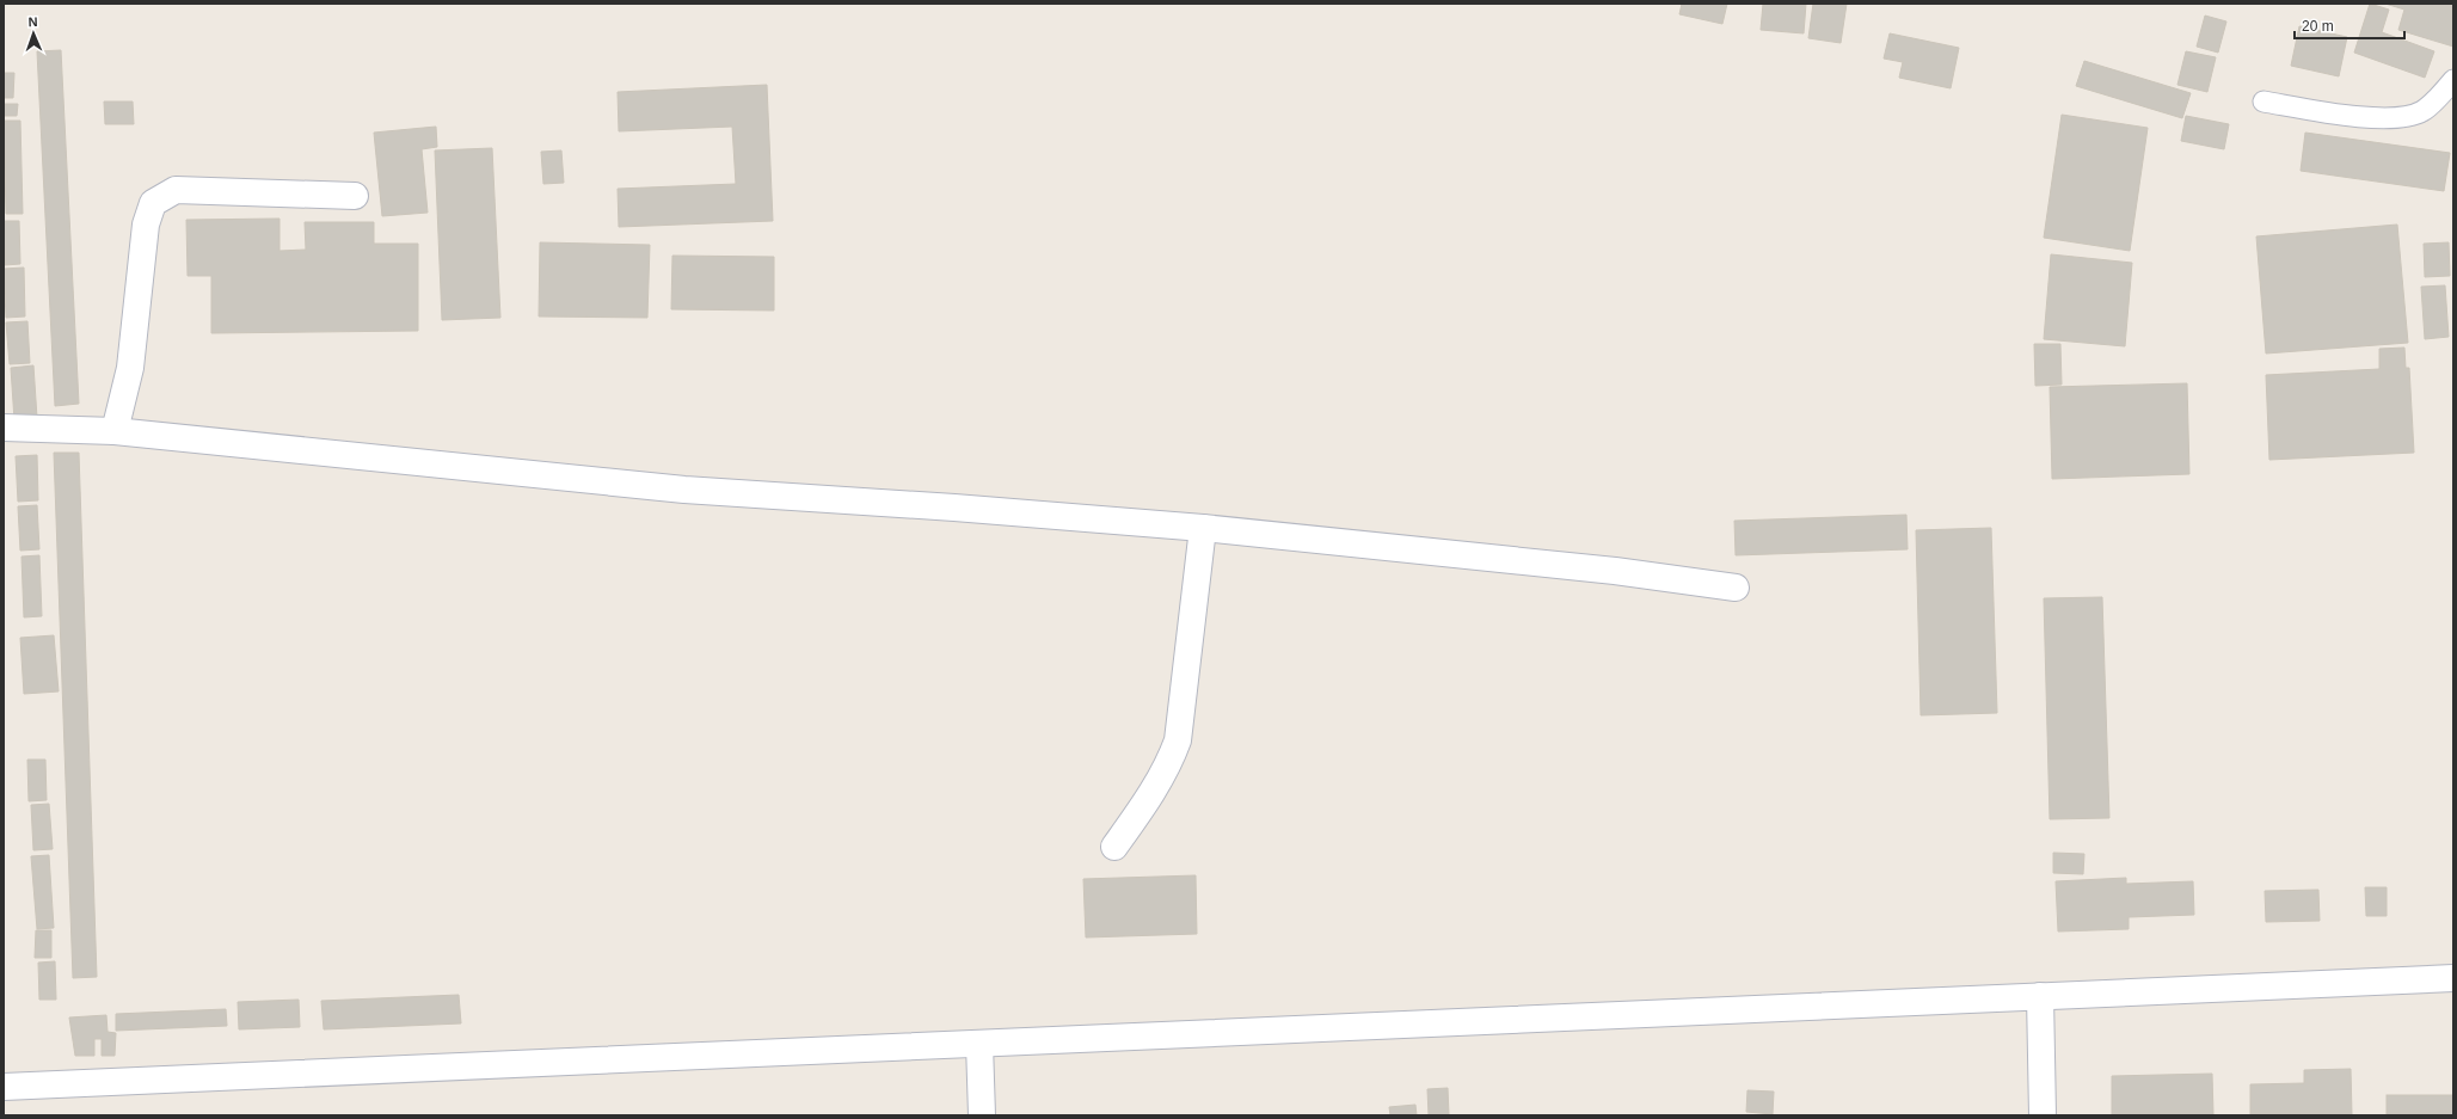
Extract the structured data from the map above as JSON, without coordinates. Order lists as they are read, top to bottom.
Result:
{
  "scale_bar": "20 m",
  "north": "top"
}
